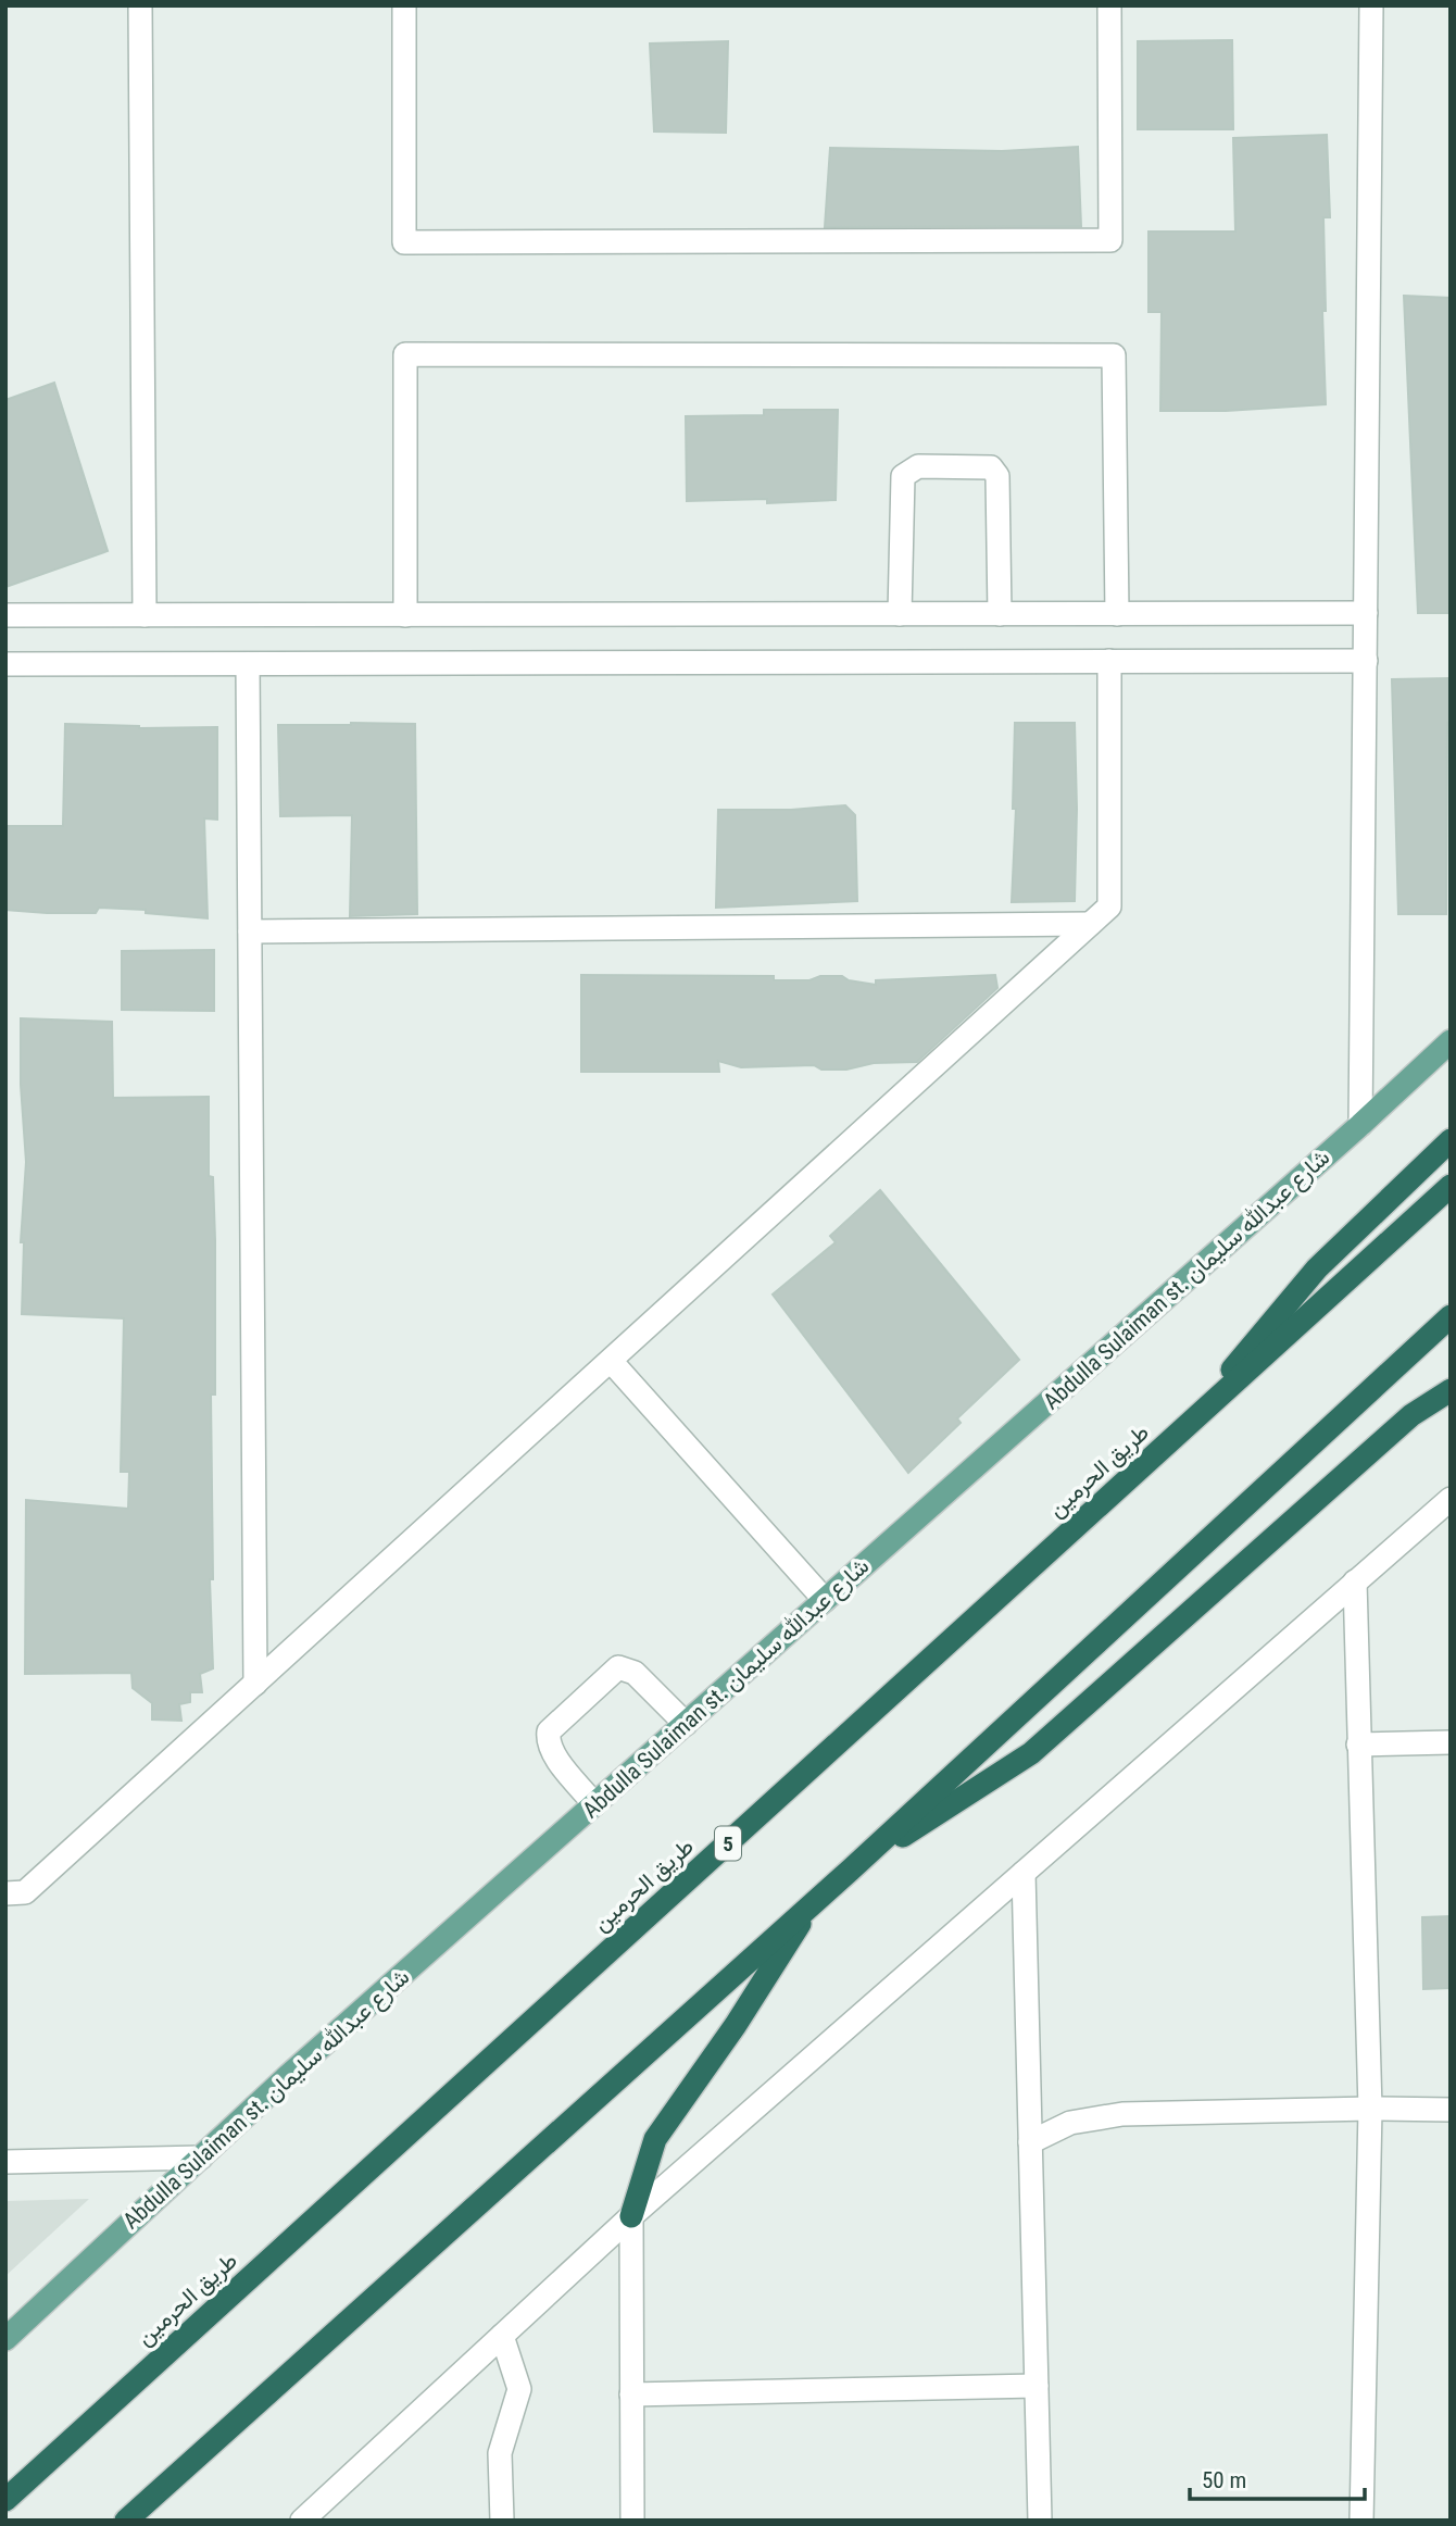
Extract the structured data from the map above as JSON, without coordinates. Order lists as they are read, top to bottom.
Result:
{
  "streets": {
    "highway": ["طريق الحرمين", "5"],
    "main road": ["Abdulla Sulaiman st. شارع عبدالله سليمان"]
  },
  "scale_bar": "50 m"
}
